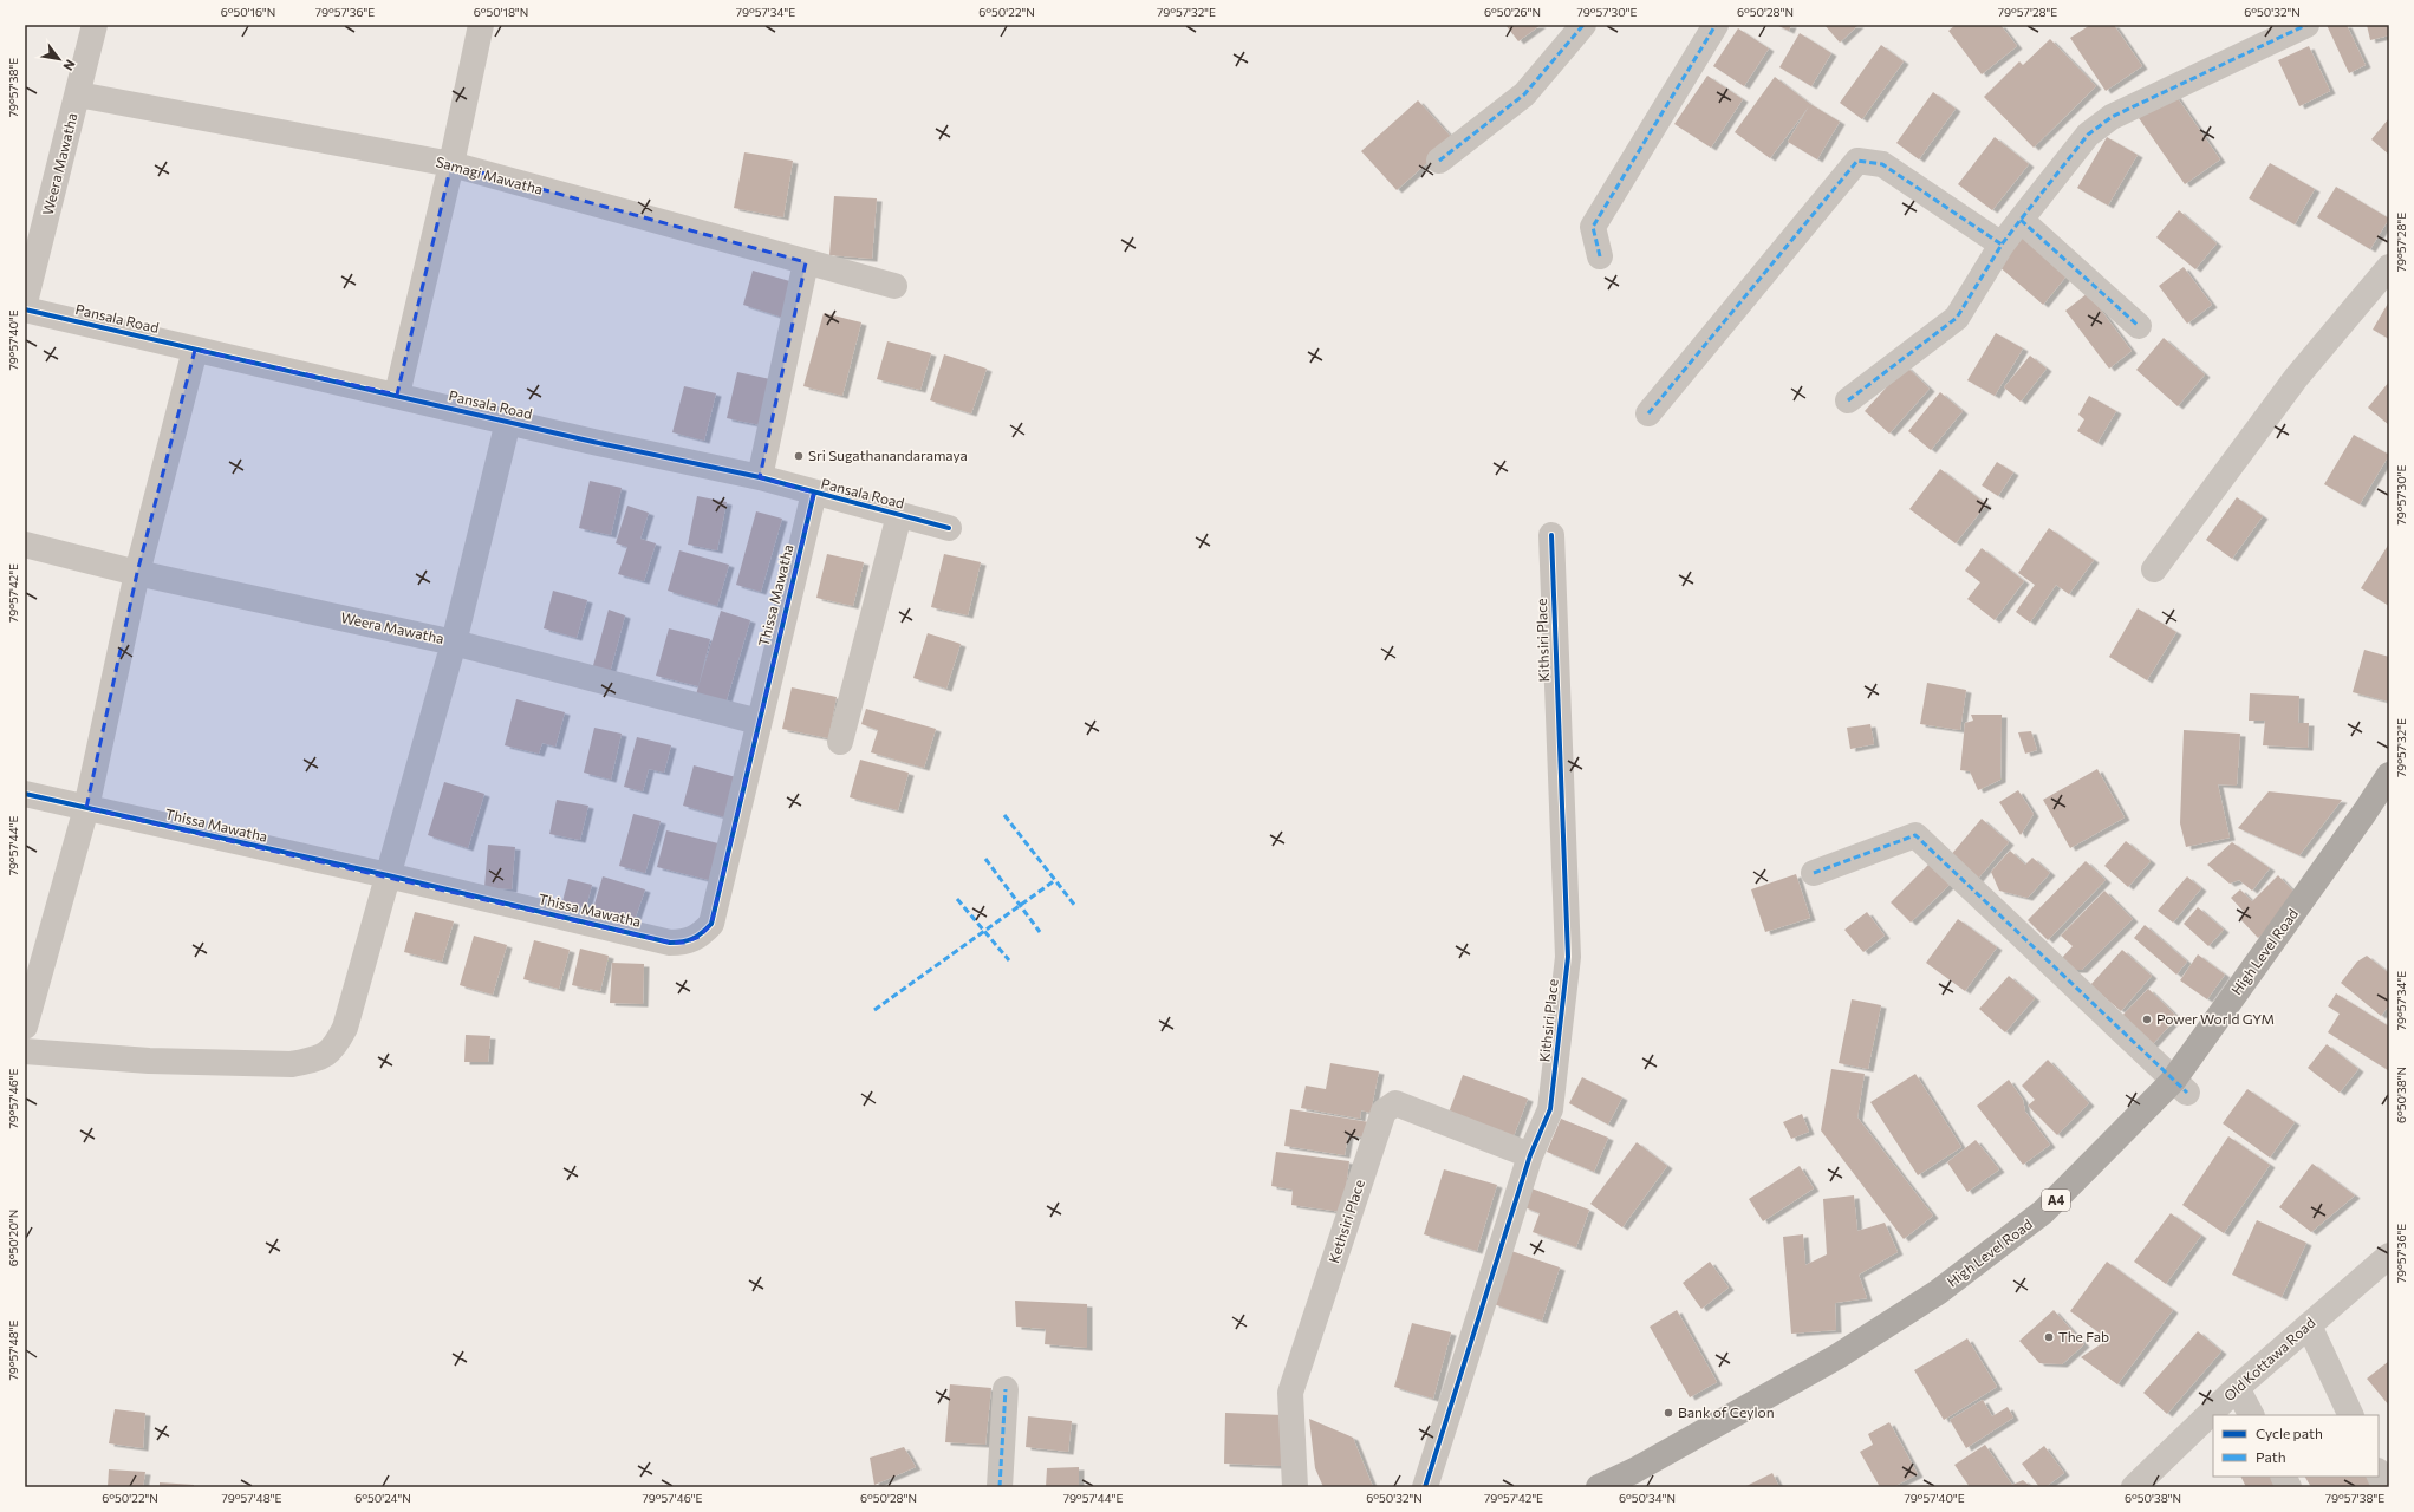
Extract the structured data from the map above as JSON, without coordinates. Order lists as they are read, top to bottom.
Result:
{
  "streets": {
    "highway": ["High Level Road", "A4"],
    "street": [
      "Weera Mawatha",
      "Samagi Mawatha",
      "Pansala Road",
      "Thissa Mawatha",
      "Kithsiri Place",
      "Kethsiri Place",
      "Old Kottawa Road"
    ]
  },
  "crossings": [
    ["Weera Mawatha", "Samagi Mawatha"],
    ["Weera Mawatha", "Thissa Mawatha"],
    ["Pansala Road", "Thissa Mawatha"],
    ["Kithsiri Place", "Kethsiri Place"]
  ],
  "places": [
    "Sri Sugathanandaramaya",
    "Power World GYM",
    "The Fab",
    "Bank of Ceylon"
  ],
  "legend": ["Cycle path", "Path"],
  "north": "bottom right",
  "coordinates": [
    "6°50'16\"N",
    "79°57'36\"E",
    "6°50'18\"N",
    "79°57'34\"E",
    "6°50'22\"N",
    "79°57'32\"E",
    "6°50'26\"N",
    "79°57'30\"E",
    "6°50'28\"N",
    "79°57'28\"E",
    "6°50'32\"N",
    "79°57'38\"E",
    "79°57'40\"E",
    "79°57'42\"E",
    "79°57'44\"E",
    "6°50'38\"N",
    "79°57'46\"E",
    "6°50'20\"N",
    "79°57'48\"E",
    "6°50'24\"N",
    "6°50'34\"N"
  ]
}
